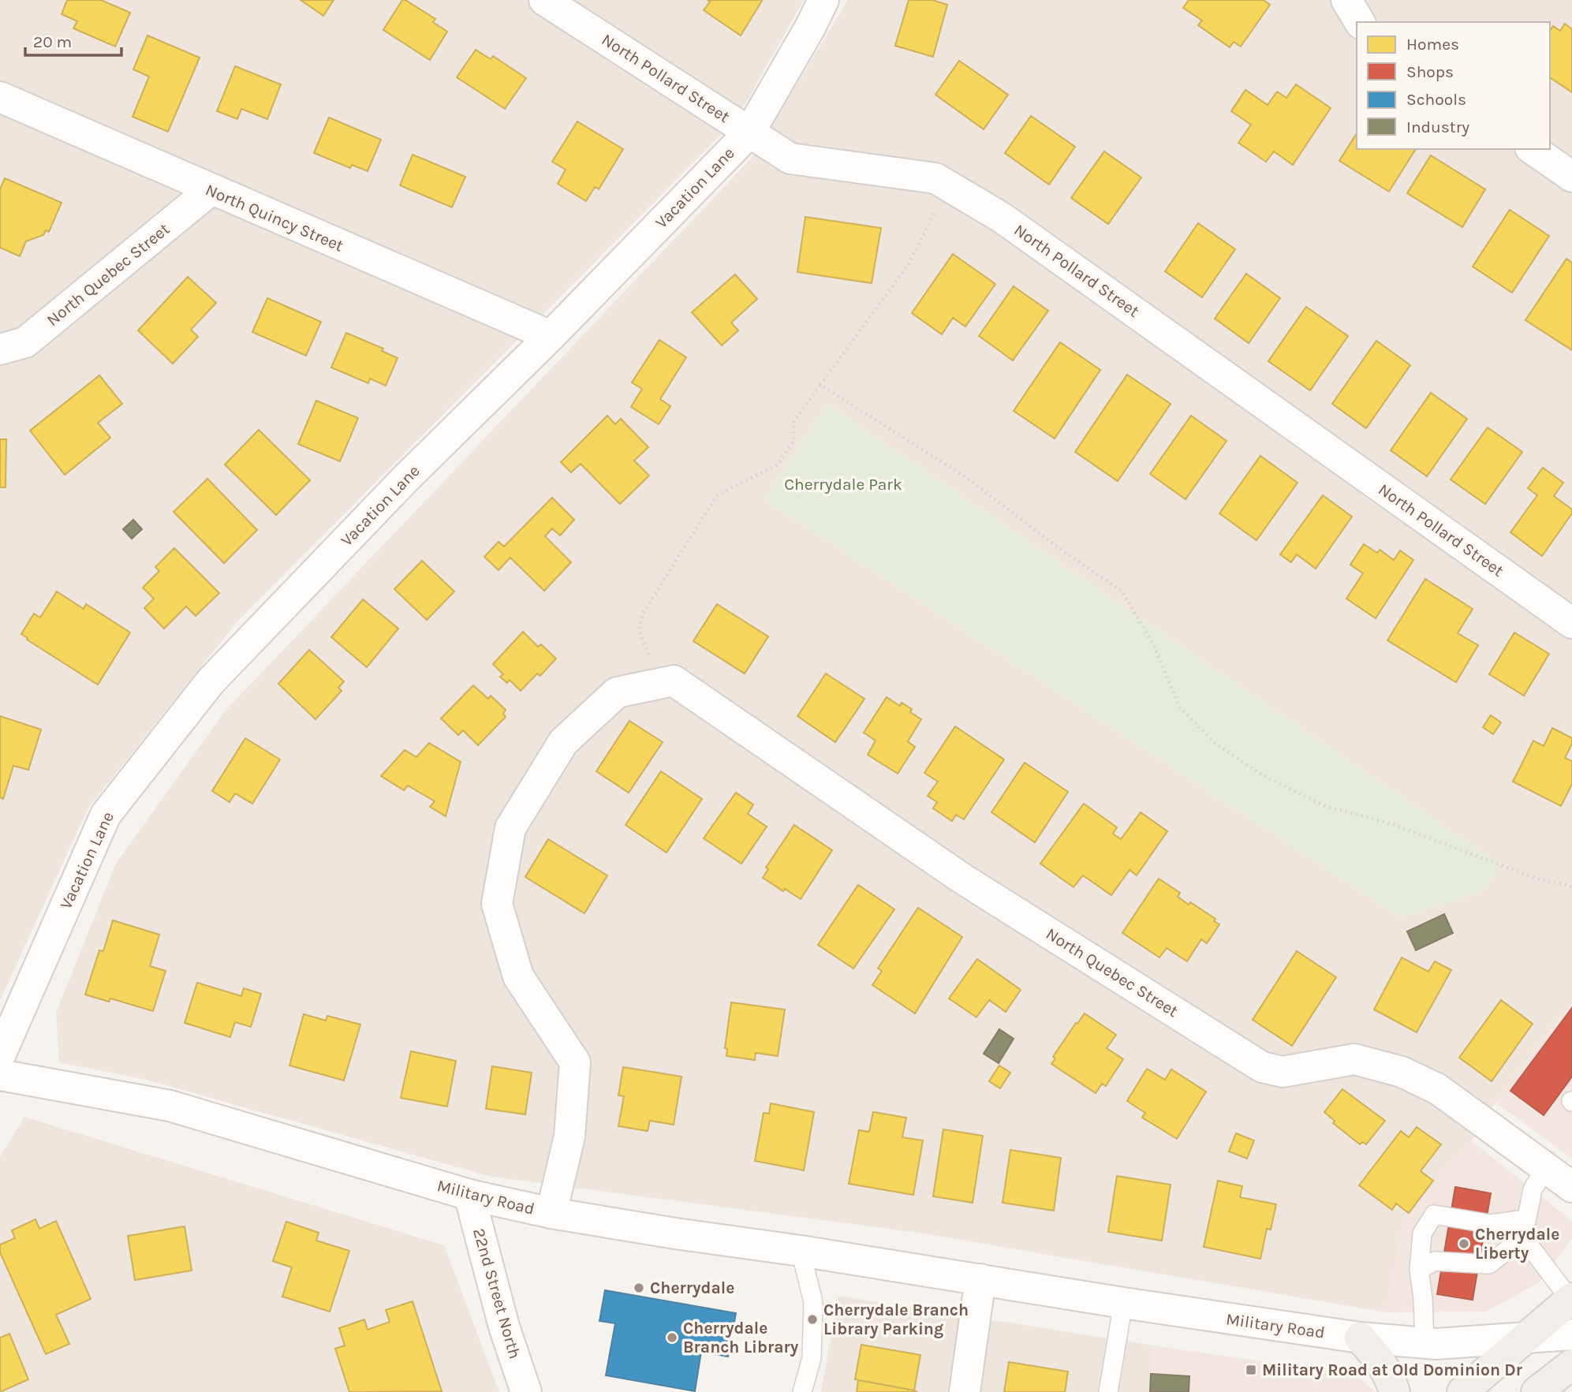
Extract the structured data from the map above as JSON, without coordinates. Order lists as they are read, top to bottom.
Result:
{
  "streets": {
    "street": [
      "North Pollard Street",
      "Vacation Lane",
      "North Quincy Street",
      "North Quebec Street",
      "Military Road",
      "22nd Street North"
    ]
  },
  "crossings": [
    ["North Pollard Street", "Vacation Lane"],
    ["Vacation Lane", "North Quincy Street"],
    ["North Quincy Street", "North Quebec Street"],
    ["North Quebec Street", "Military Road"],
    ["Military Road", "22nd Street North"]
  ],
  "parks": ["Cherrydale Park"],
  "places": {
    "other": [
      "Cherrydale Liberty",
      "Cherrydale",
      "Cherrydale Branch Library Parking",
      "Cherrydale Branch Library"
    ],
    "transit": ["Military Road at Old Dominion Dr"]
  },
  "legend": [
    "Homes",
    "Shops",
    "Schools",
    "Industry"
  ],
  "scale_bar": "20 m"
}
